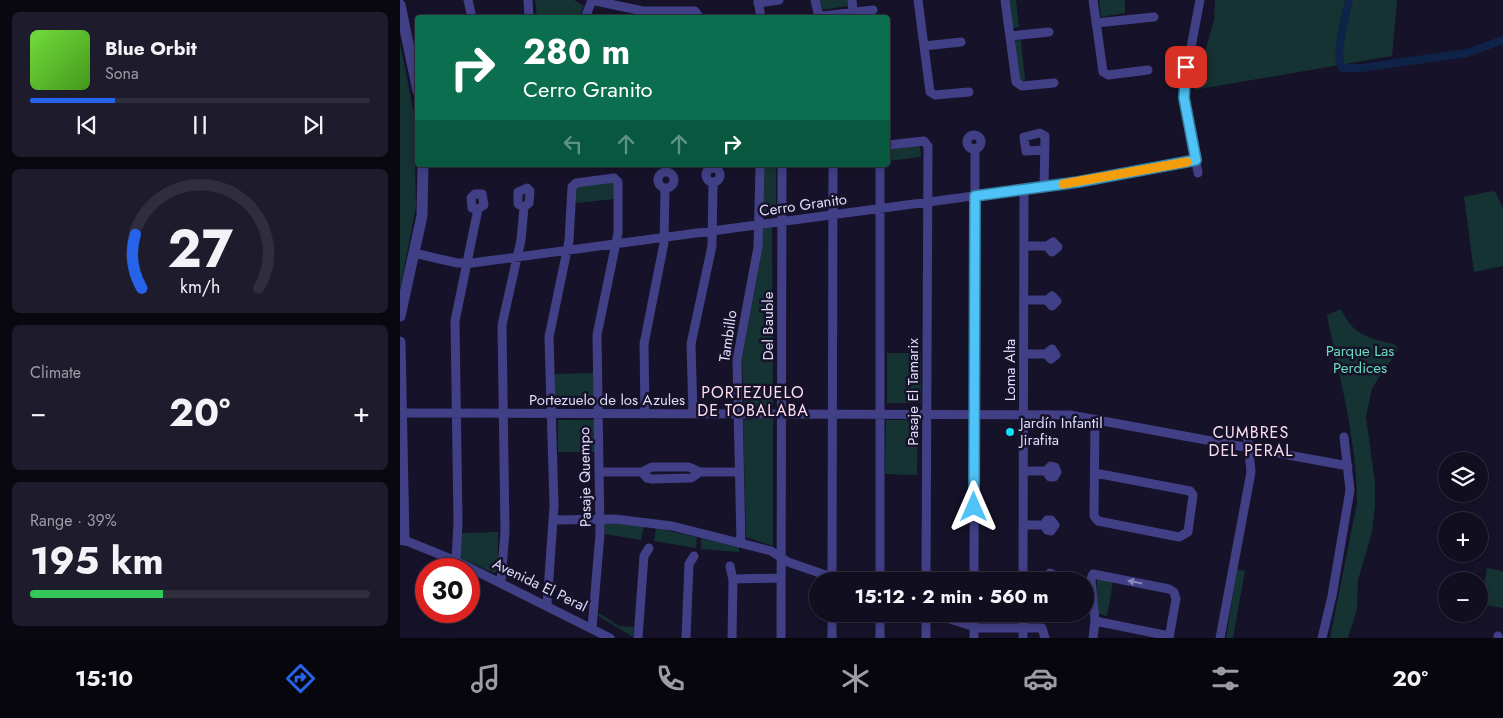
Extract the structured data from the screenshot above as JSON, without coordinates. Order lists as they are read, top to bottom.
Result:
{
  "streets": {
    "street": [
      "Cerro Granito",
      "Del Bauble",
      "Tambillo",
      "Loma Alta",
      "Pasaje El Tamarix",
      "Portezuelo de los Azules",
      "Pasaje Quempo",
      "Avenida El Peral"
    ]
  },
  "crossings": [
    ["Cerro Granito", "Del Bauble"],
    ["Cerro Granito", "Tambillo"],
    ["Cerro Granito", "Loma Alta"],
    ["Cerro Granito", "Pasaje El Tamarix"],
    ["Cerro Granito", "Pasaje Quempo"],
    ["Del Bauble", "Portezuelo de los Azules"],
    ["Tambillo", "Portezuelo de los Azules"],
    ["Loma Alta", "Portezuelo de los Azules"],
    ["Pasaje El Tamarix", "Portezuelo de los Azules"],
    ["Portezuelo de los Azules", "Pasaje Quempo"],
    ["Pasaje Quempo", "Avenida El Peral"]
  ],
  "districts": ["PORTEZUELO DE TOBALABA", "CUMBRES DEL PERAL"],
  "parks": ["Parque Las Perdices"],
  "places": ["Jardín Infantil Jirafita"],
  "page": {
    "turn": ["280 m", "Cerro Granito"],
    "song": ["Blue Orbit", "Sona"],
    "tile": [
      "Climate",
      ["Range · 39%", "195 km"]
    ],
    "heat": ["−", "20°", "+"],
    "map_buttons": ["+", "−"],
    "limit": "30",
    "trip": "15:12 · 2 min · 560 m",
    "tabs": ["15:10", "20°"],
    "gauge": ["27", "km/h"]
  }
}
